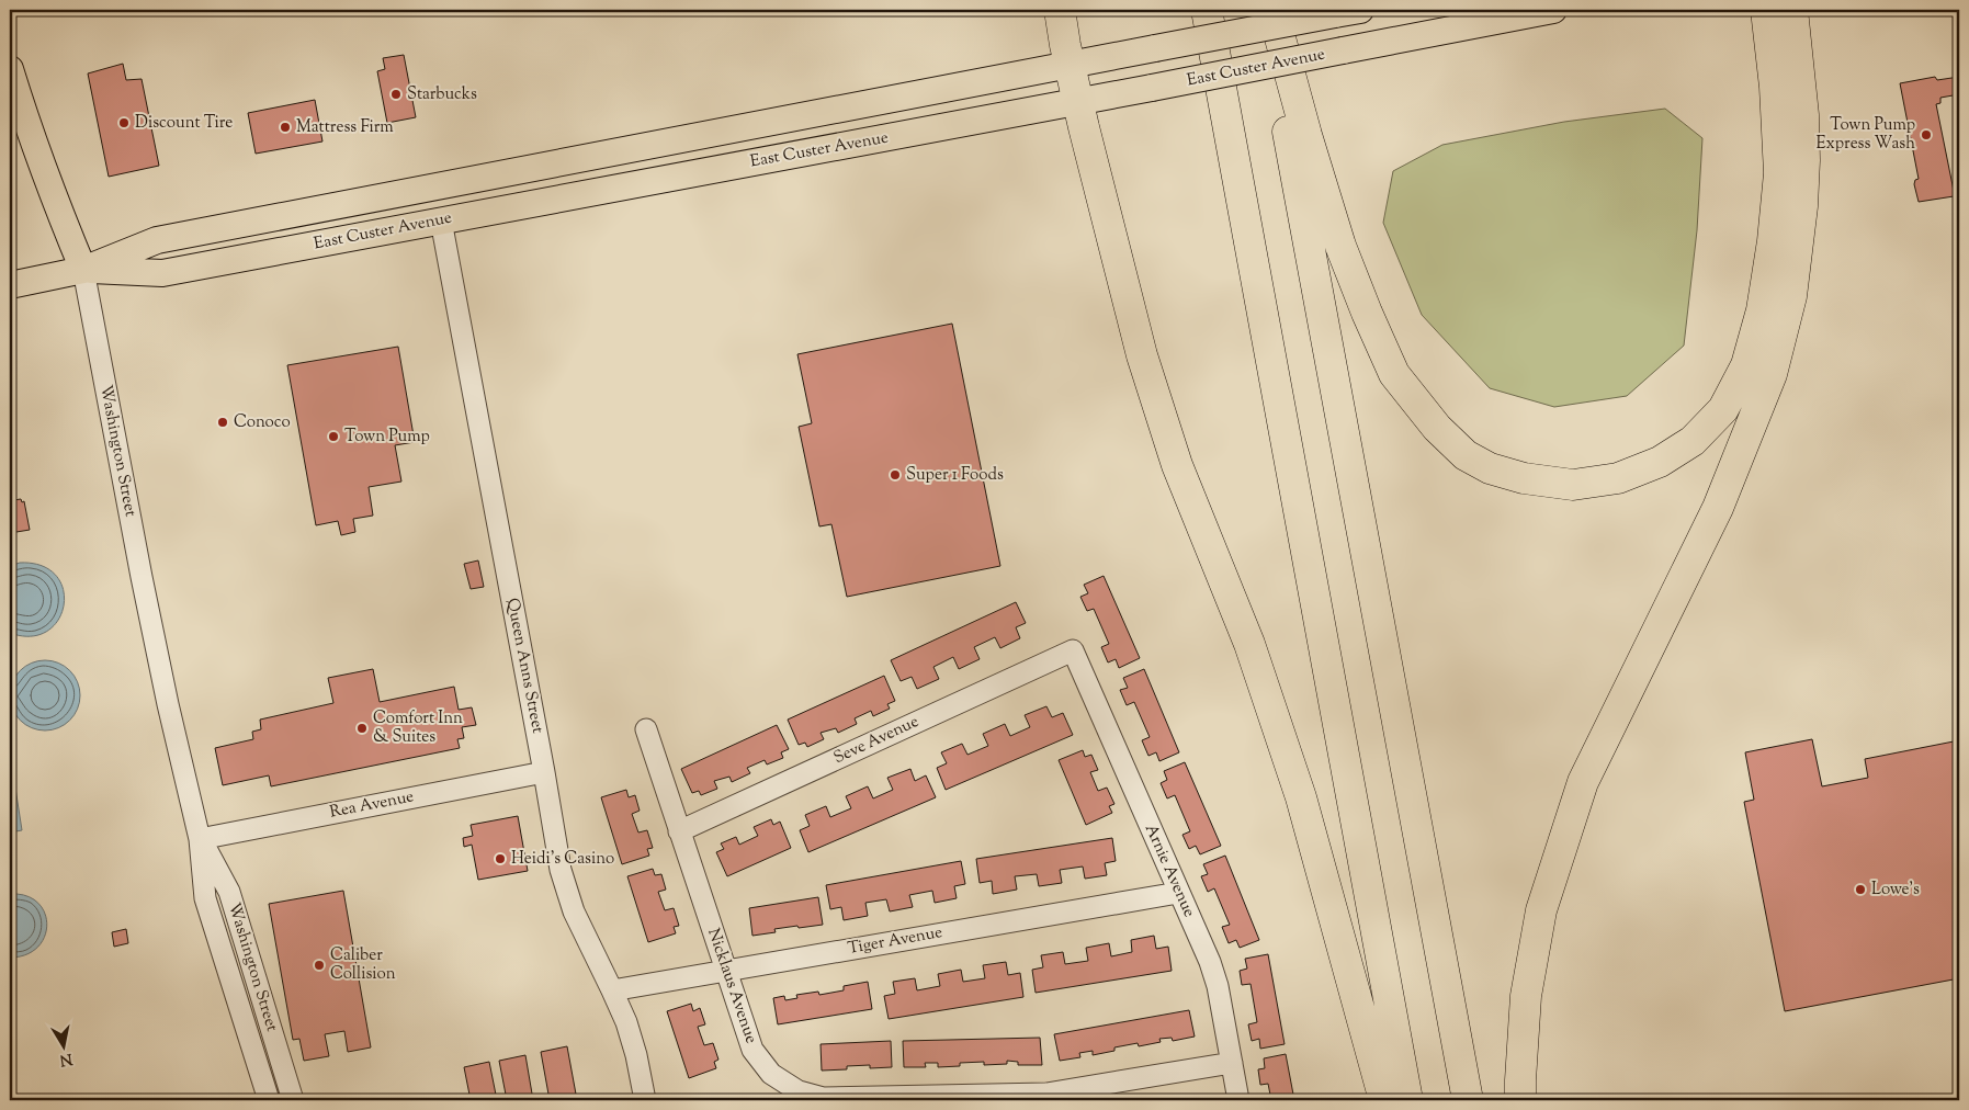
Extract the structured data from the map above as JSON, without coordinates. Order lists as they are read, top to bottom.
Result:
{
  "streets": {
    "main road": ["East Custer Avenue", "Washington Street"],
    "street": [
      "Queen Anns Street",
      "Seve Avenue",
      "Rea Avenue",
      "Arnie Avenue",
      "Tiger Avenue",
      "Nicklaus Avenue"
    ]
  },
  "crossings": [
    ["East Custer Avenue", "Washington Street"],
    ["East Custer Avenue", "Queen Anns Street"],
    ["Washington Street", "Rea Avenue"],
    ["Queen Anns Street", "Rea Avenue"],
    ["Queen Anns Street", "Tiger Avenue"],
    ["Seve Avenue", "Arnie Avenue"],
    ["Seve Avenue", "Nicklaus Avenue"],
    ["Arnie Avenue", "Tiger Avenue"],
    ["Arnie Avenue", "Nicklaus Avenue"],
    ["Tiger Avenue", "Nicklaus Avenue"]
  ],
  "places": [
    "Starbucks",
    "Discount Tire",
    "Mattress Firm",
    "Town Pump Express Wash",
    "Conoco",
    "Town Pump",
    "Super 1 Foods",
    "Comfort Inn & Suites",
    "Heidi's Casino",
    "Lowe's",
    "Caliber Collision"
  ],
  "north": "bottom"
}
